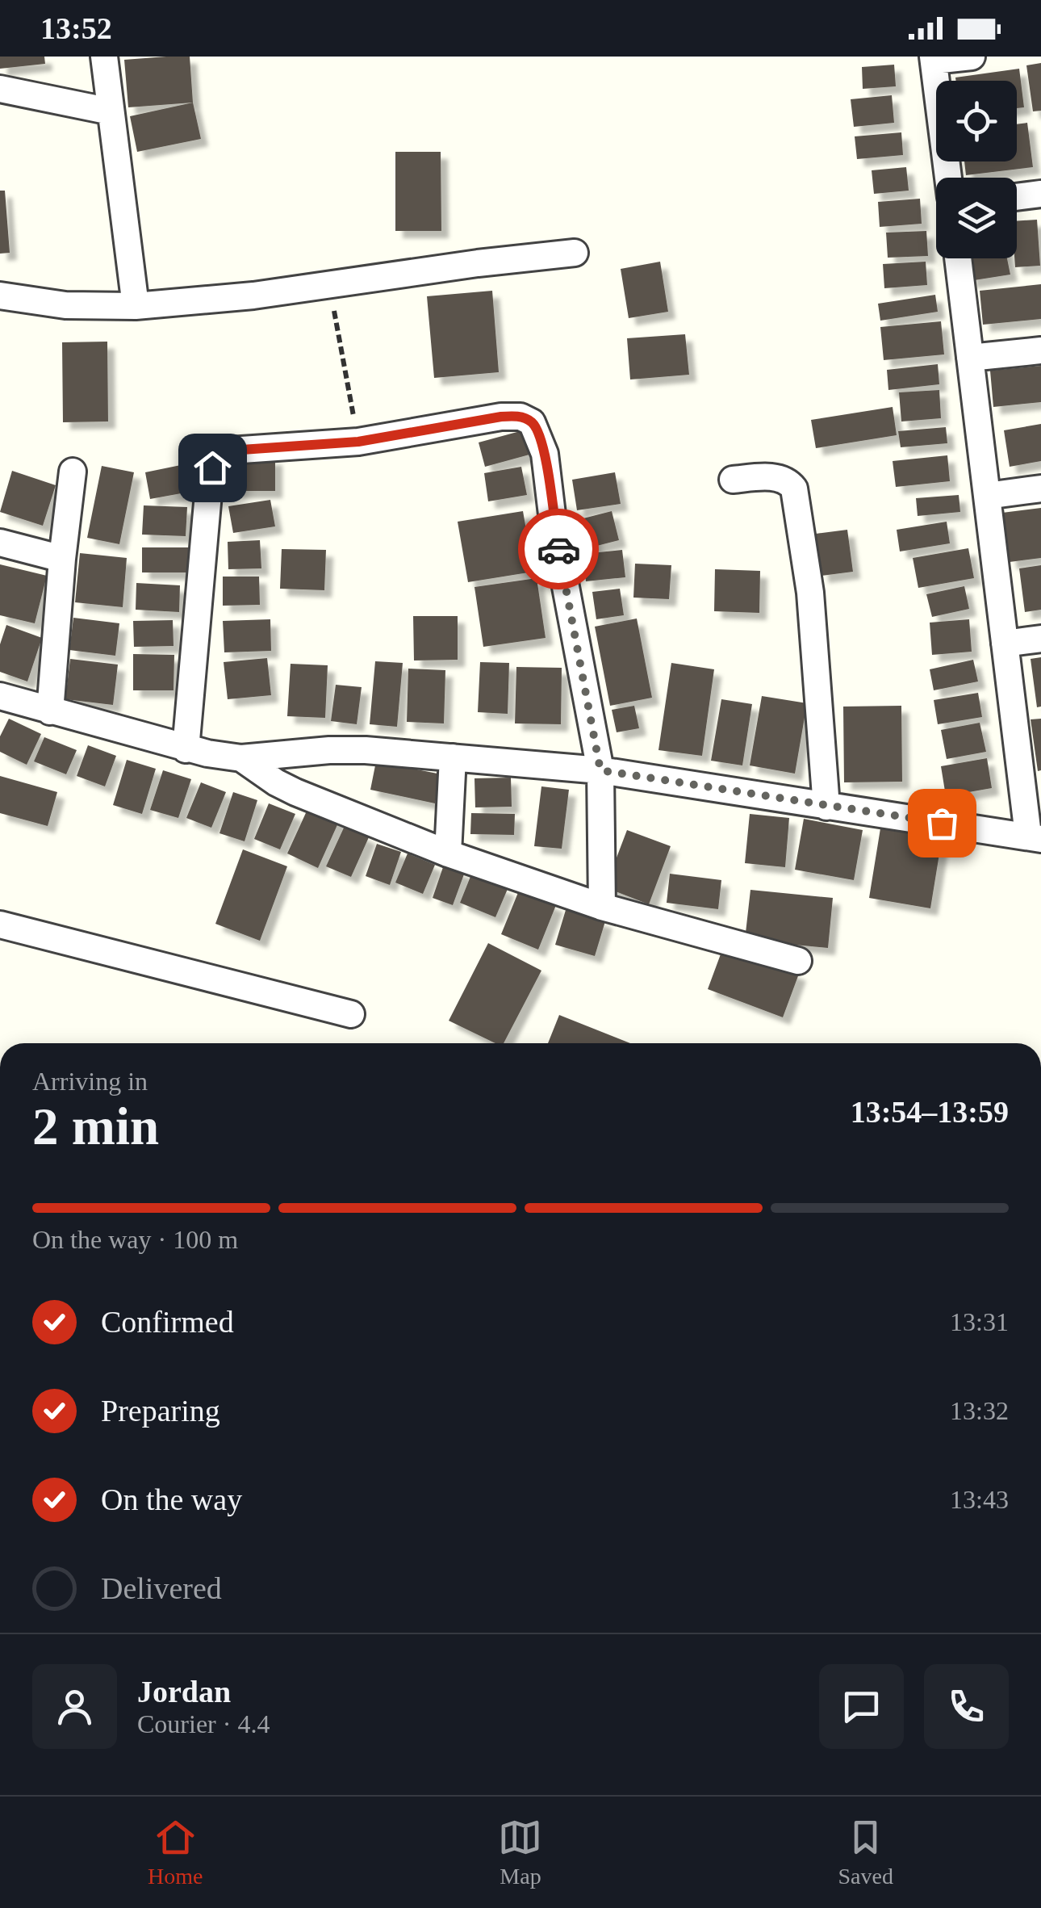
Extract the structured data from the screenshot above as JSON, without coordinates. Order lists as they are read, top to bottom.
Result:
{
  "page": {
    "status": "13:52",
    "heading": ["2 min", "Arriving in", "13:54–13:59"],
    "panel": ["Jordan", "Courier · 4.4"],
    "bar": "On the way · 100 m",
    "list": [
      ["Confirmed", "13:31"],
      ["Preparing", "13:32"],
      ["On the way", "13:43"],
      "Delivered"
    ],
    "tabs": ["Home", "Map", "Saved"]
  }
}
